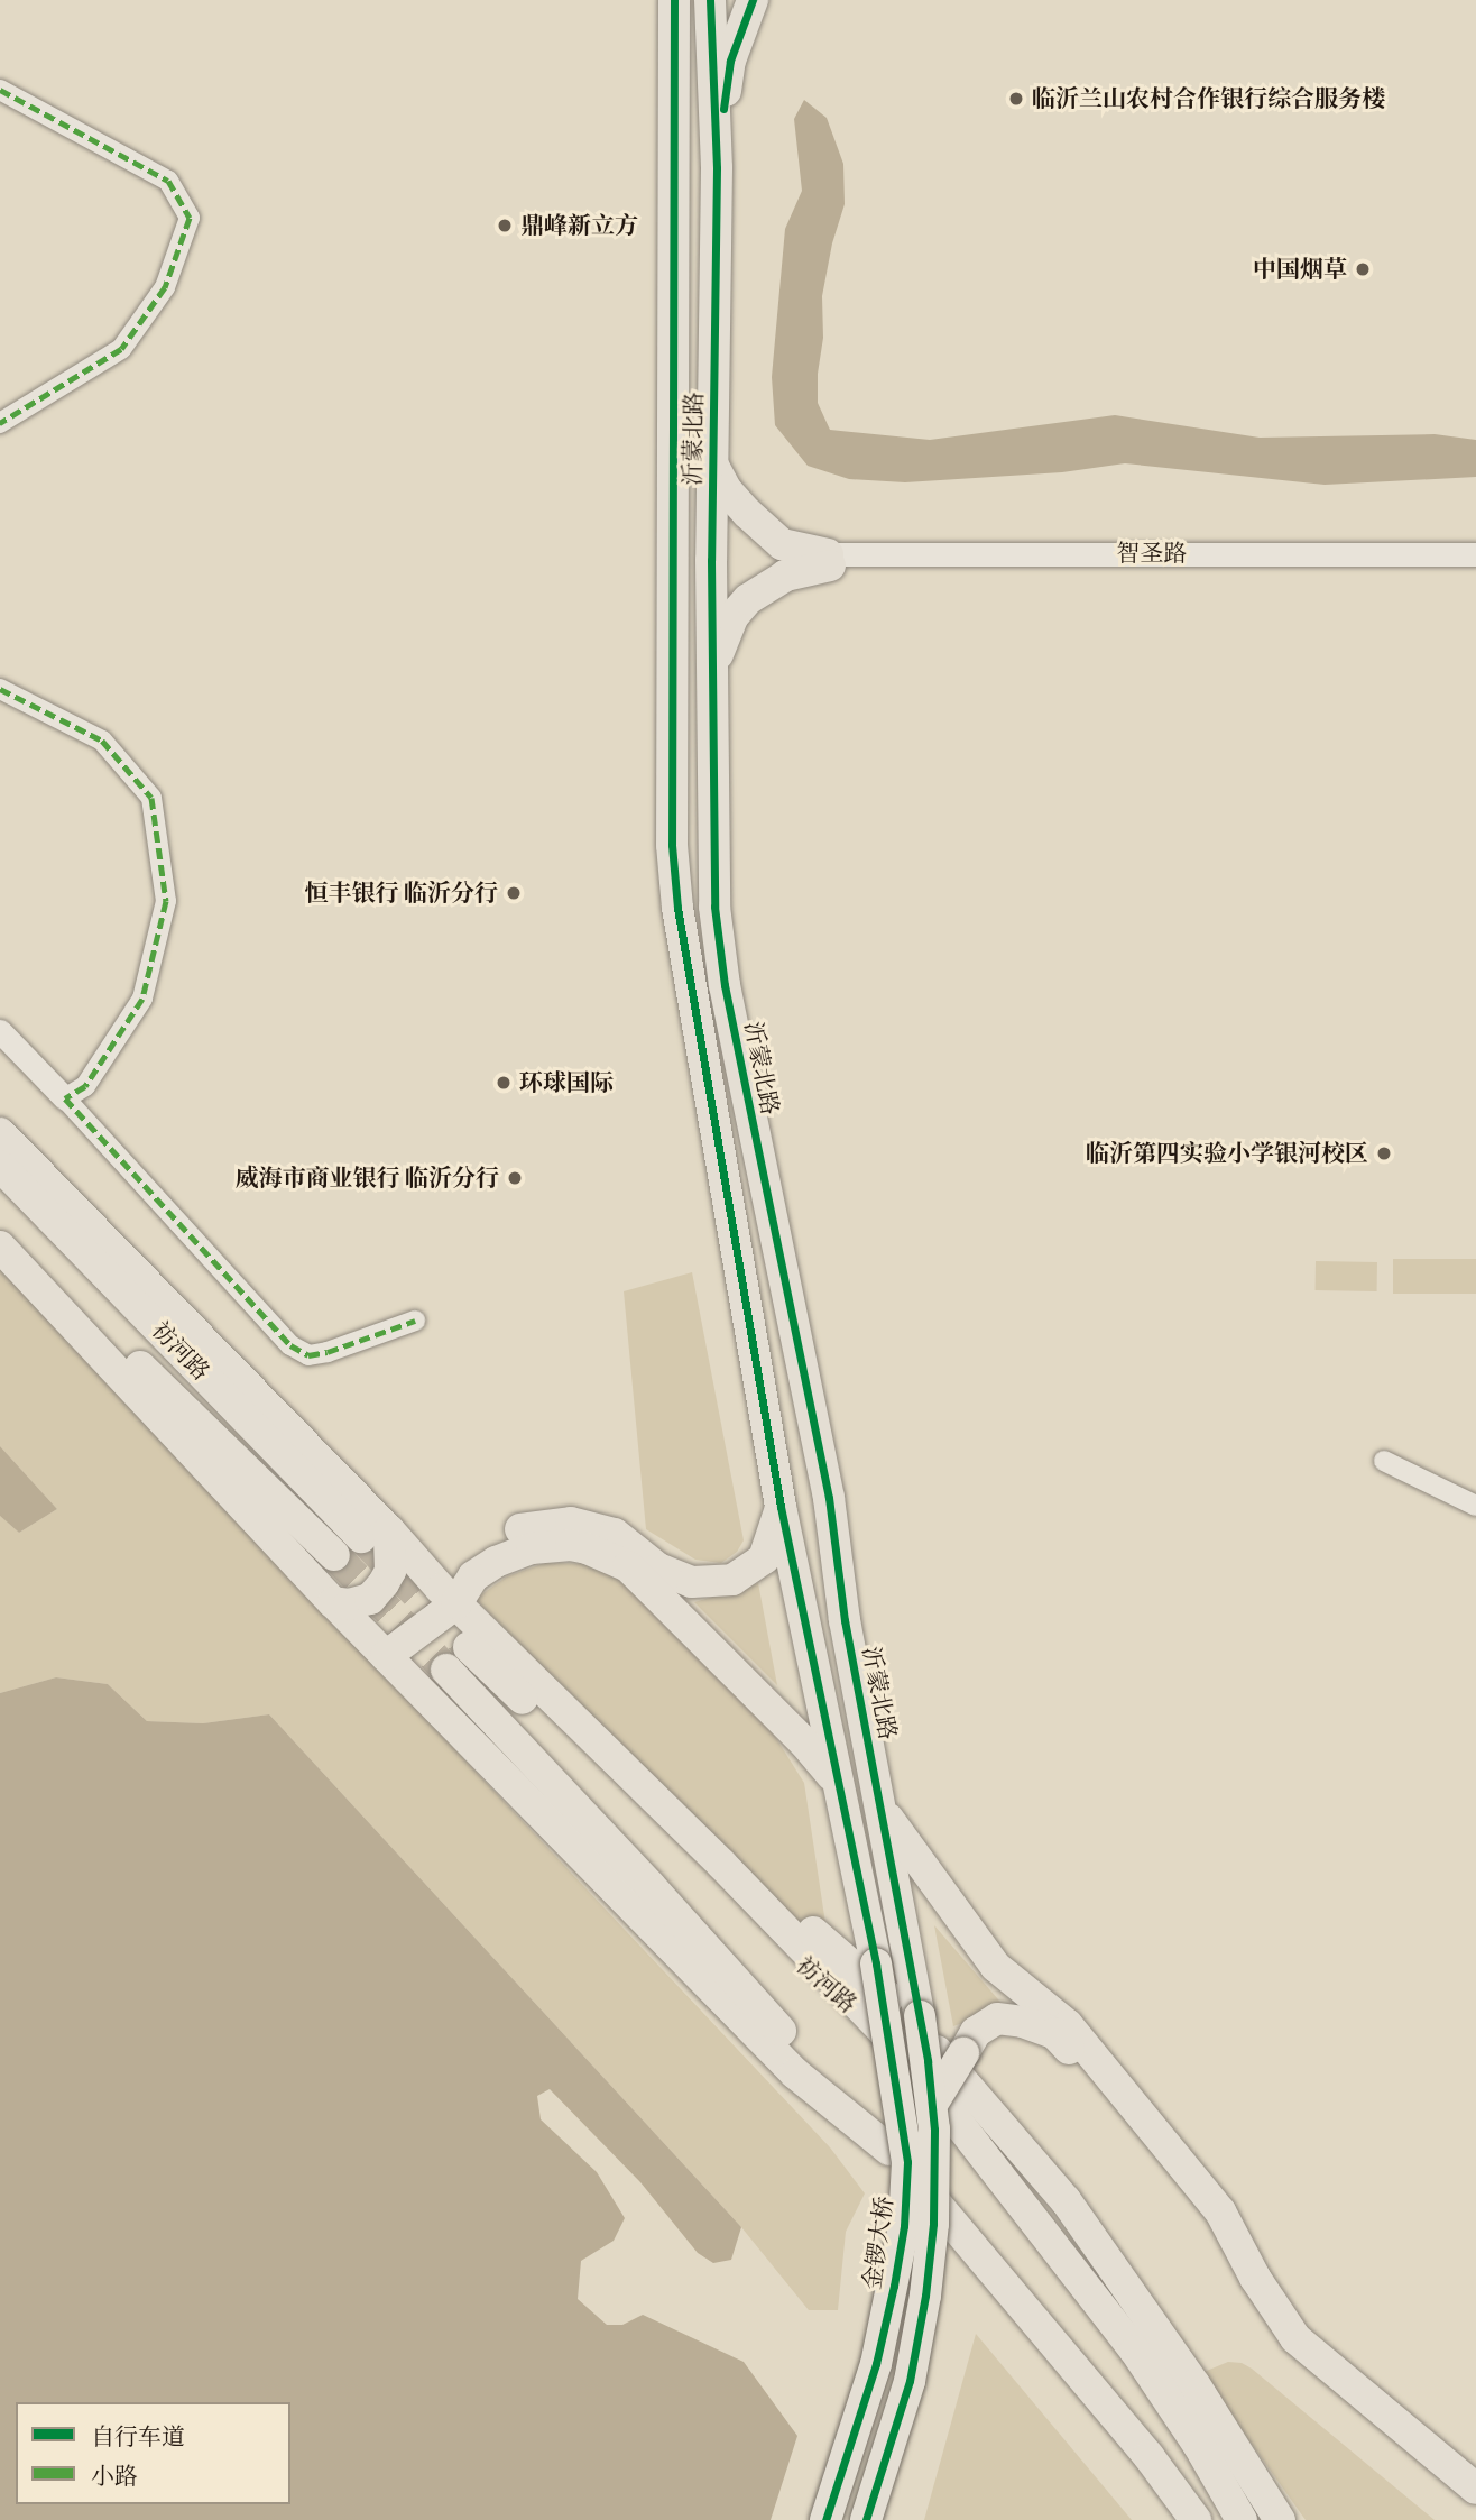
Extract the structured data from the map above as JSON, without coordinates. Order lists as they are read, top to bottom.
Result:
{
  "streets": {
    "main road": ["沂蒙北路", "祊河路", "金锣大桥"],
    "street": ["智圣路"]
  },
  "crossings": [
    ["沂蒙北路", "金锣大桥"]
  ],
  "places": [
    "临沂兰山农村合作银行综合服务楼",
    "鼎峰新立方",
    "中国烟草",
    "恒丰银行 临沂分行",
    "环球国际",
    "临沂第四实验小学银河校区",
    "威海市商业银行 临沂分行"
  ],
  "legend": ["自行车道", "小路"]
}
